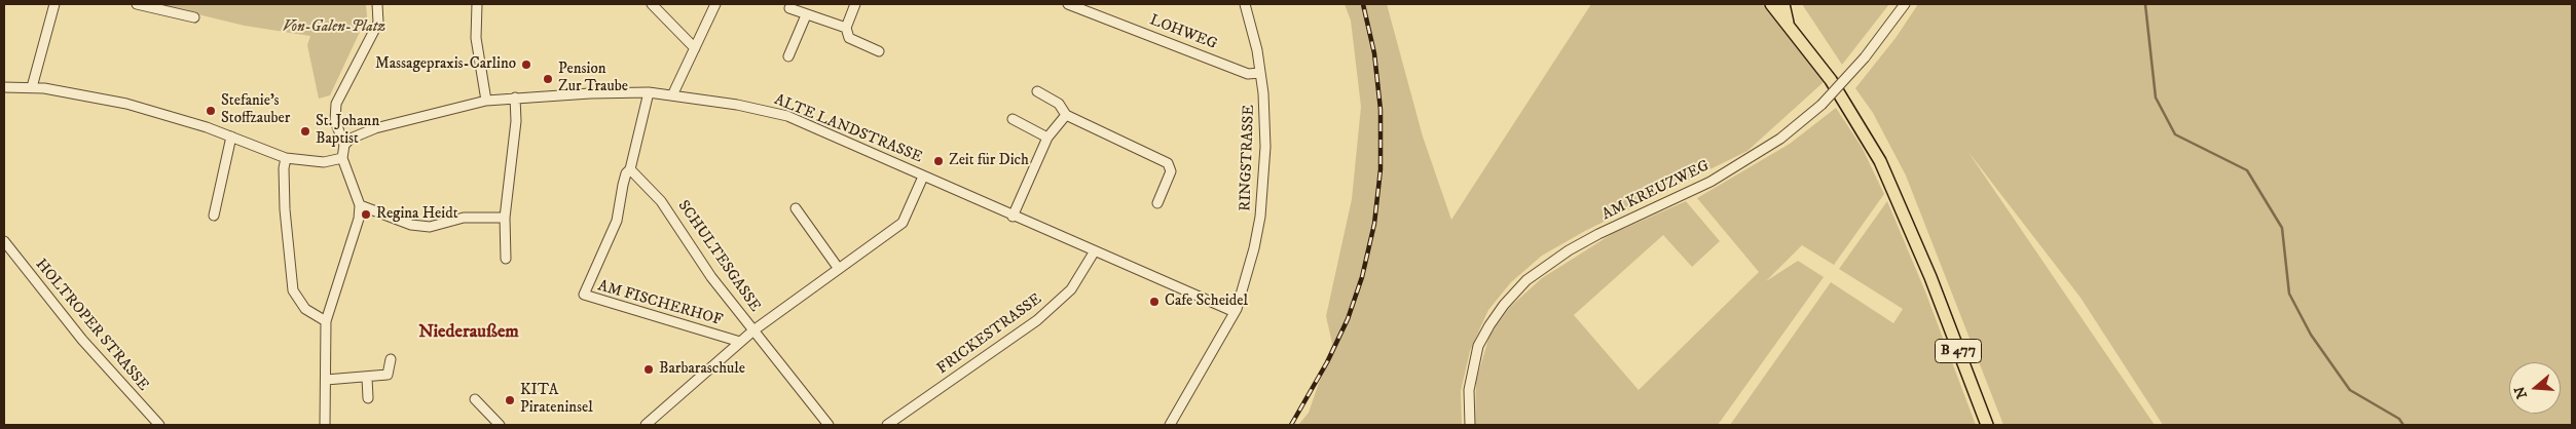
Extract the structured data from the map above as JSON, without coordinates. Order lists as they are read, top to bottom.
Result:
{
  "streets": {
    "main road": ["B 477"],
    "street": [
      "LOHWEG",
      "ALTE LANDSTRASSE",
      "RINGSTRASSE",
      "AM KREUZWEG",
      "SCHULTESGASSE",
      "AM FISCHERHOF",
      "HOLTROPER STRASSE",
      "FRICKESTRASSE"
    ]
  },
  "crossings": [
    ["LOHWEG", "RINGSTRASSE"],
    ["ALTE LANDSTRASSE", "RINGSTRASSE"],
    ["ALTE LANDSTRASSE", "FRICKESTRASSE"],
    ["SCHULTESGASSE", "AM FISCHERHOF"]
  ],
  "districts": ["Niederaußem"],
  "parks": ["Von-Galen-Platz"],
  "places": [
    "Massagepraxis-Carlino",
    "Pension Zur Traube",
    "Stefanie's Stoffzauber",
    "St. Johann Baptist",
    "Zeit für Dich",
    "Regina Heidt",
    "Cafe Scheidel",
    "Barbaraschule",
    "KITA Pirateninsel"
  ],
  "north": "left"
}
